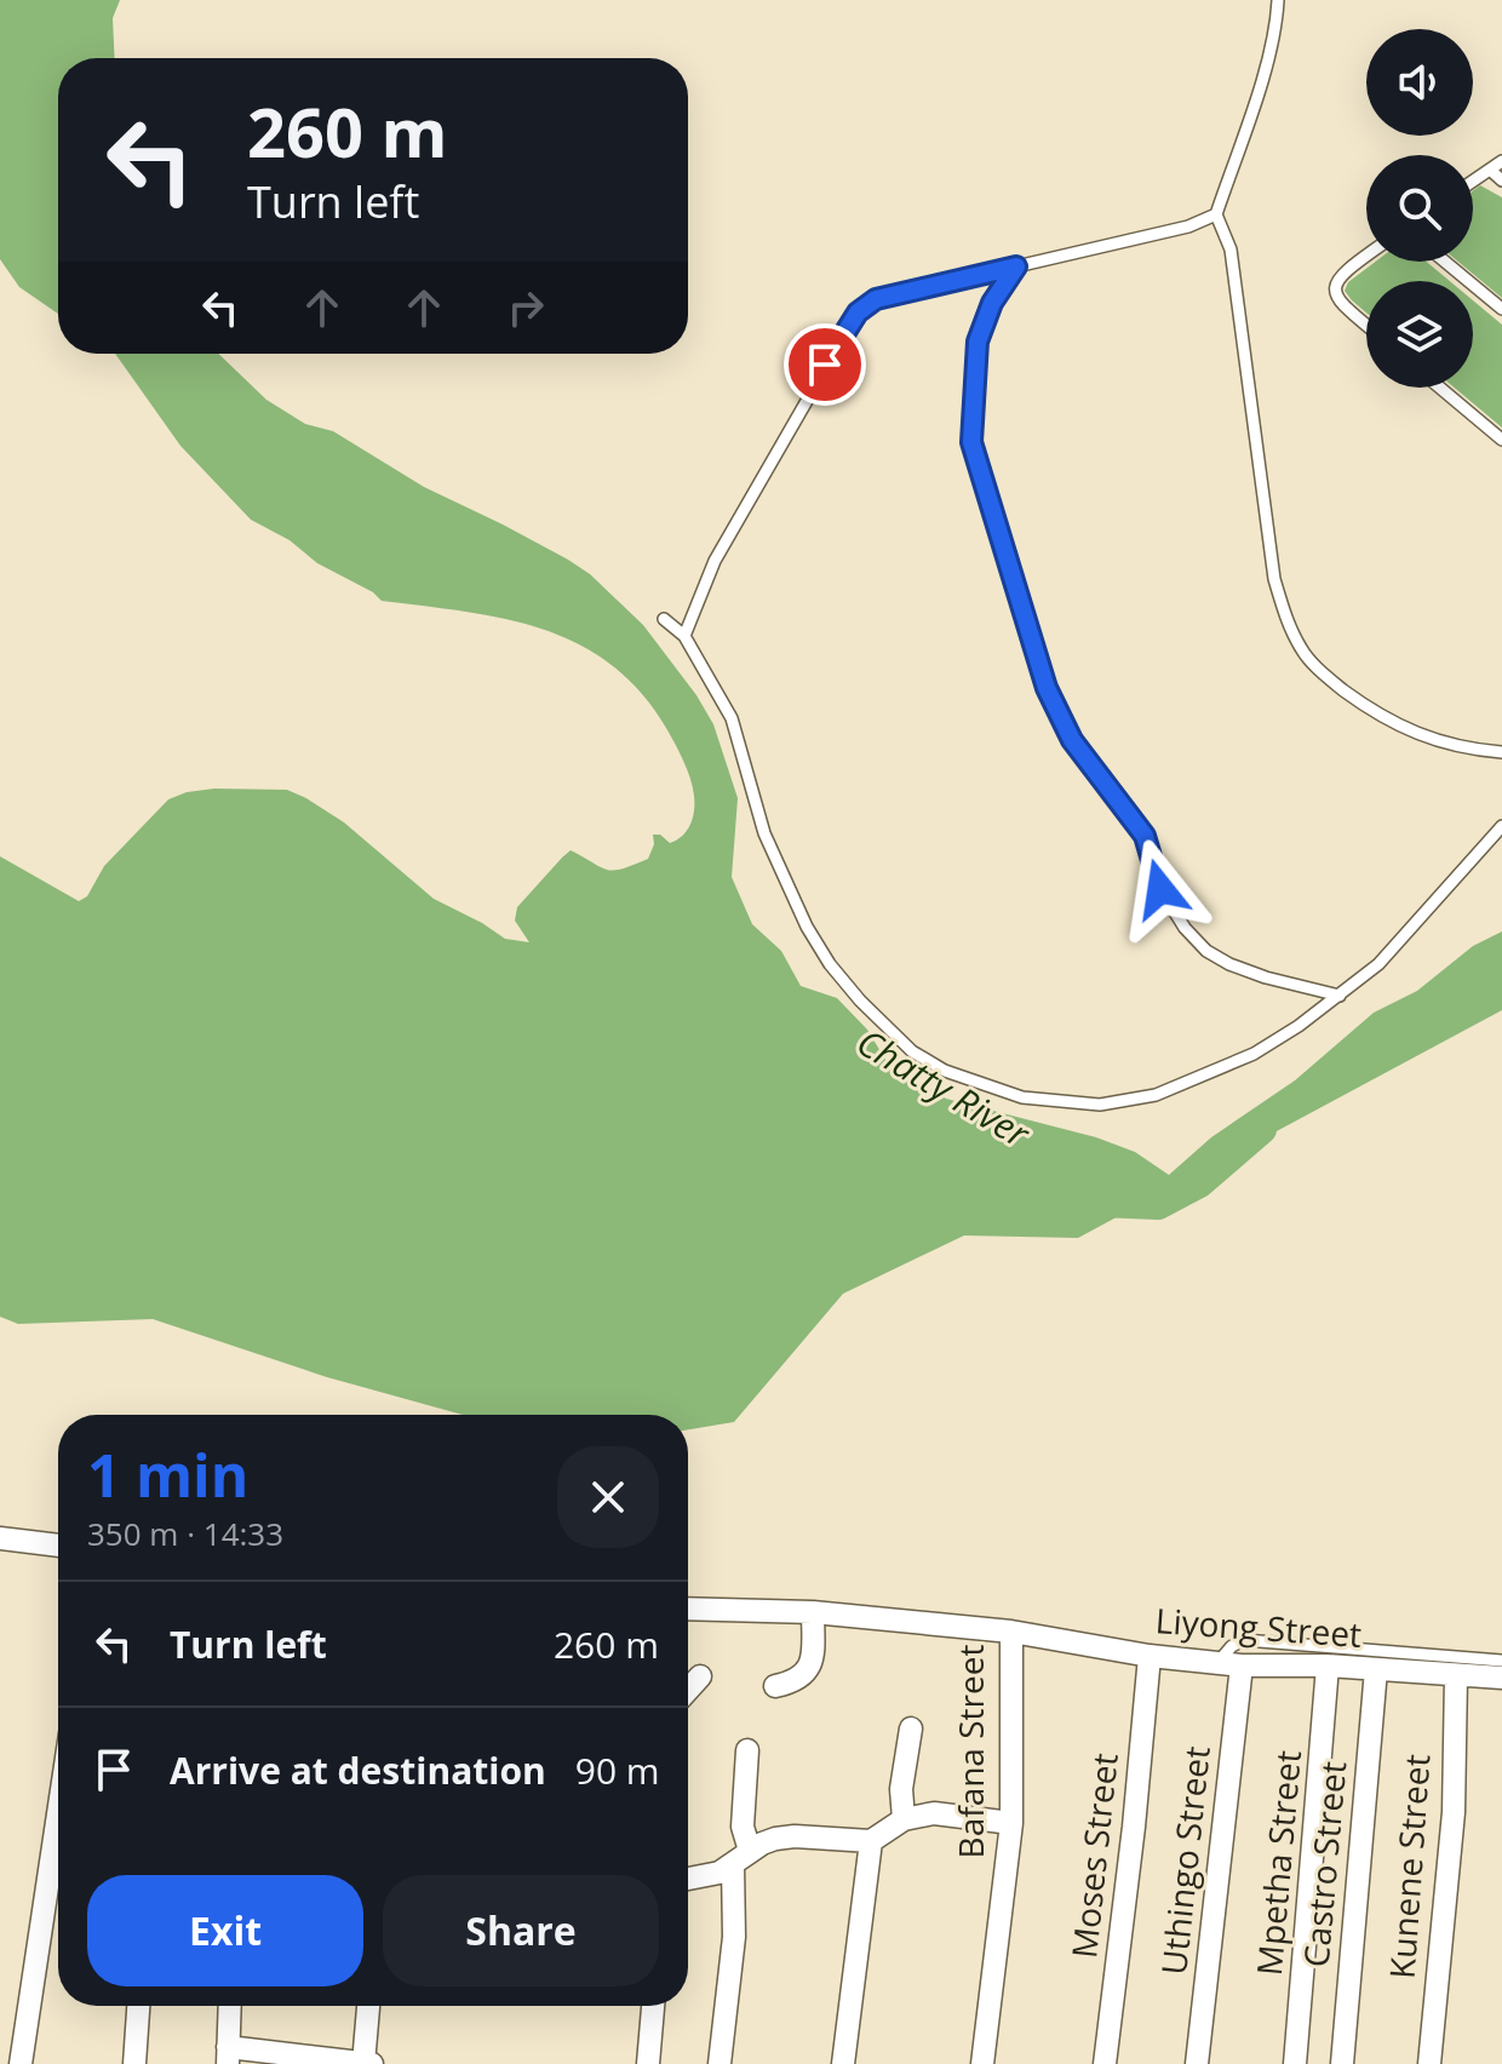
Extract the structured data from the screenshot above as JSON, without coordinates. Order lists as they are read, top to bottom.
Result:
{
  "streets": {
    "street": [
      "Liyong Street",
      "Bafana Street",
      "Moses Street",
      "Uthingo Street",
      "Mpetha Street",
      "Castro Street",
      "Kunene Street"
    ]
  },
  "crossings": [
    ["Liyong Street", "Bafana Street"],
    ["Liyong Street", "Moses Street"],
    ["Liyong Street", "Uthingo Street"],
    ["Liyong Street", "Mpetha Street"],
    ["Liyong Street", "Castro Street"],
    ["Liyong Street", "Kunene Street"]
  ],
  "water": ["Chatty River"],
  "page": {
    "turn": ["260 m", "Turn left"],
    "heading": ["1 min", "350 m · 14:33"],
    "list": [
      {
        "name": "Turn left",
        "value": "260 m"
      },
      {
        "name": "Arrive at destination",
        "value": "90 m"
      }
    ],
    "buttons": ["Exit", "Share"]
  }
}
